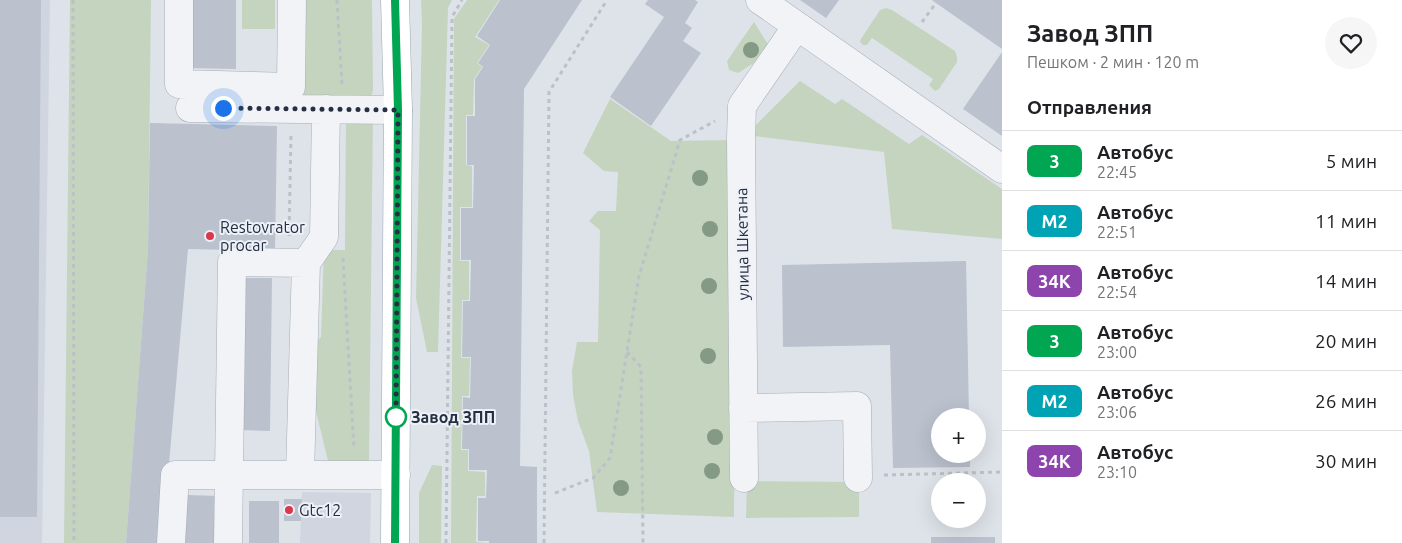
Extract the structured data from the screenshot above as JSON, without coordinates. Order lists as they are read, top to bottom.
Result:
{
  "streets": {
    "street": ["улица Шкетана"]
  },
  "places": ["Restovrator procar", "Завод ЗПП", "Gtc12"],
  "lines": ["bus line 3"],
  "page": {
    "heading": [
      ["Завод ЗПП", "Пешком · 2 мин · 120 m"],
      "Отправления"
    ],
    "list": [
      {
        "mark": "3",
        "name": "Автобус",
        "note": "22:45",
        "value": "5 мин"
      },
      {
        "mark": "М2",
        "name": "Автобус",
        "note": "22:51",
        "value": "11 мин"
      },
      {
        "mark": "34К",
        "name": "Автобус",
        "note": "22:54",
        "value": "14 мин"
      },
      {
        "mark": "3",
        "name": "Автобус",
        "note": "23:00",
        "value": "20 мин"
      },
      {
        "mark": "М2",
        "name": "Автобус",
        "note": "23:06",
        "value": "26 мин"
      },
      {
        "mark": "34К",
        "name": "Автобус",
        "note": "23:10",
        "value": "30 мин"
      }
    ],
    "map_buttons": ["+", "−"]
  }
}
